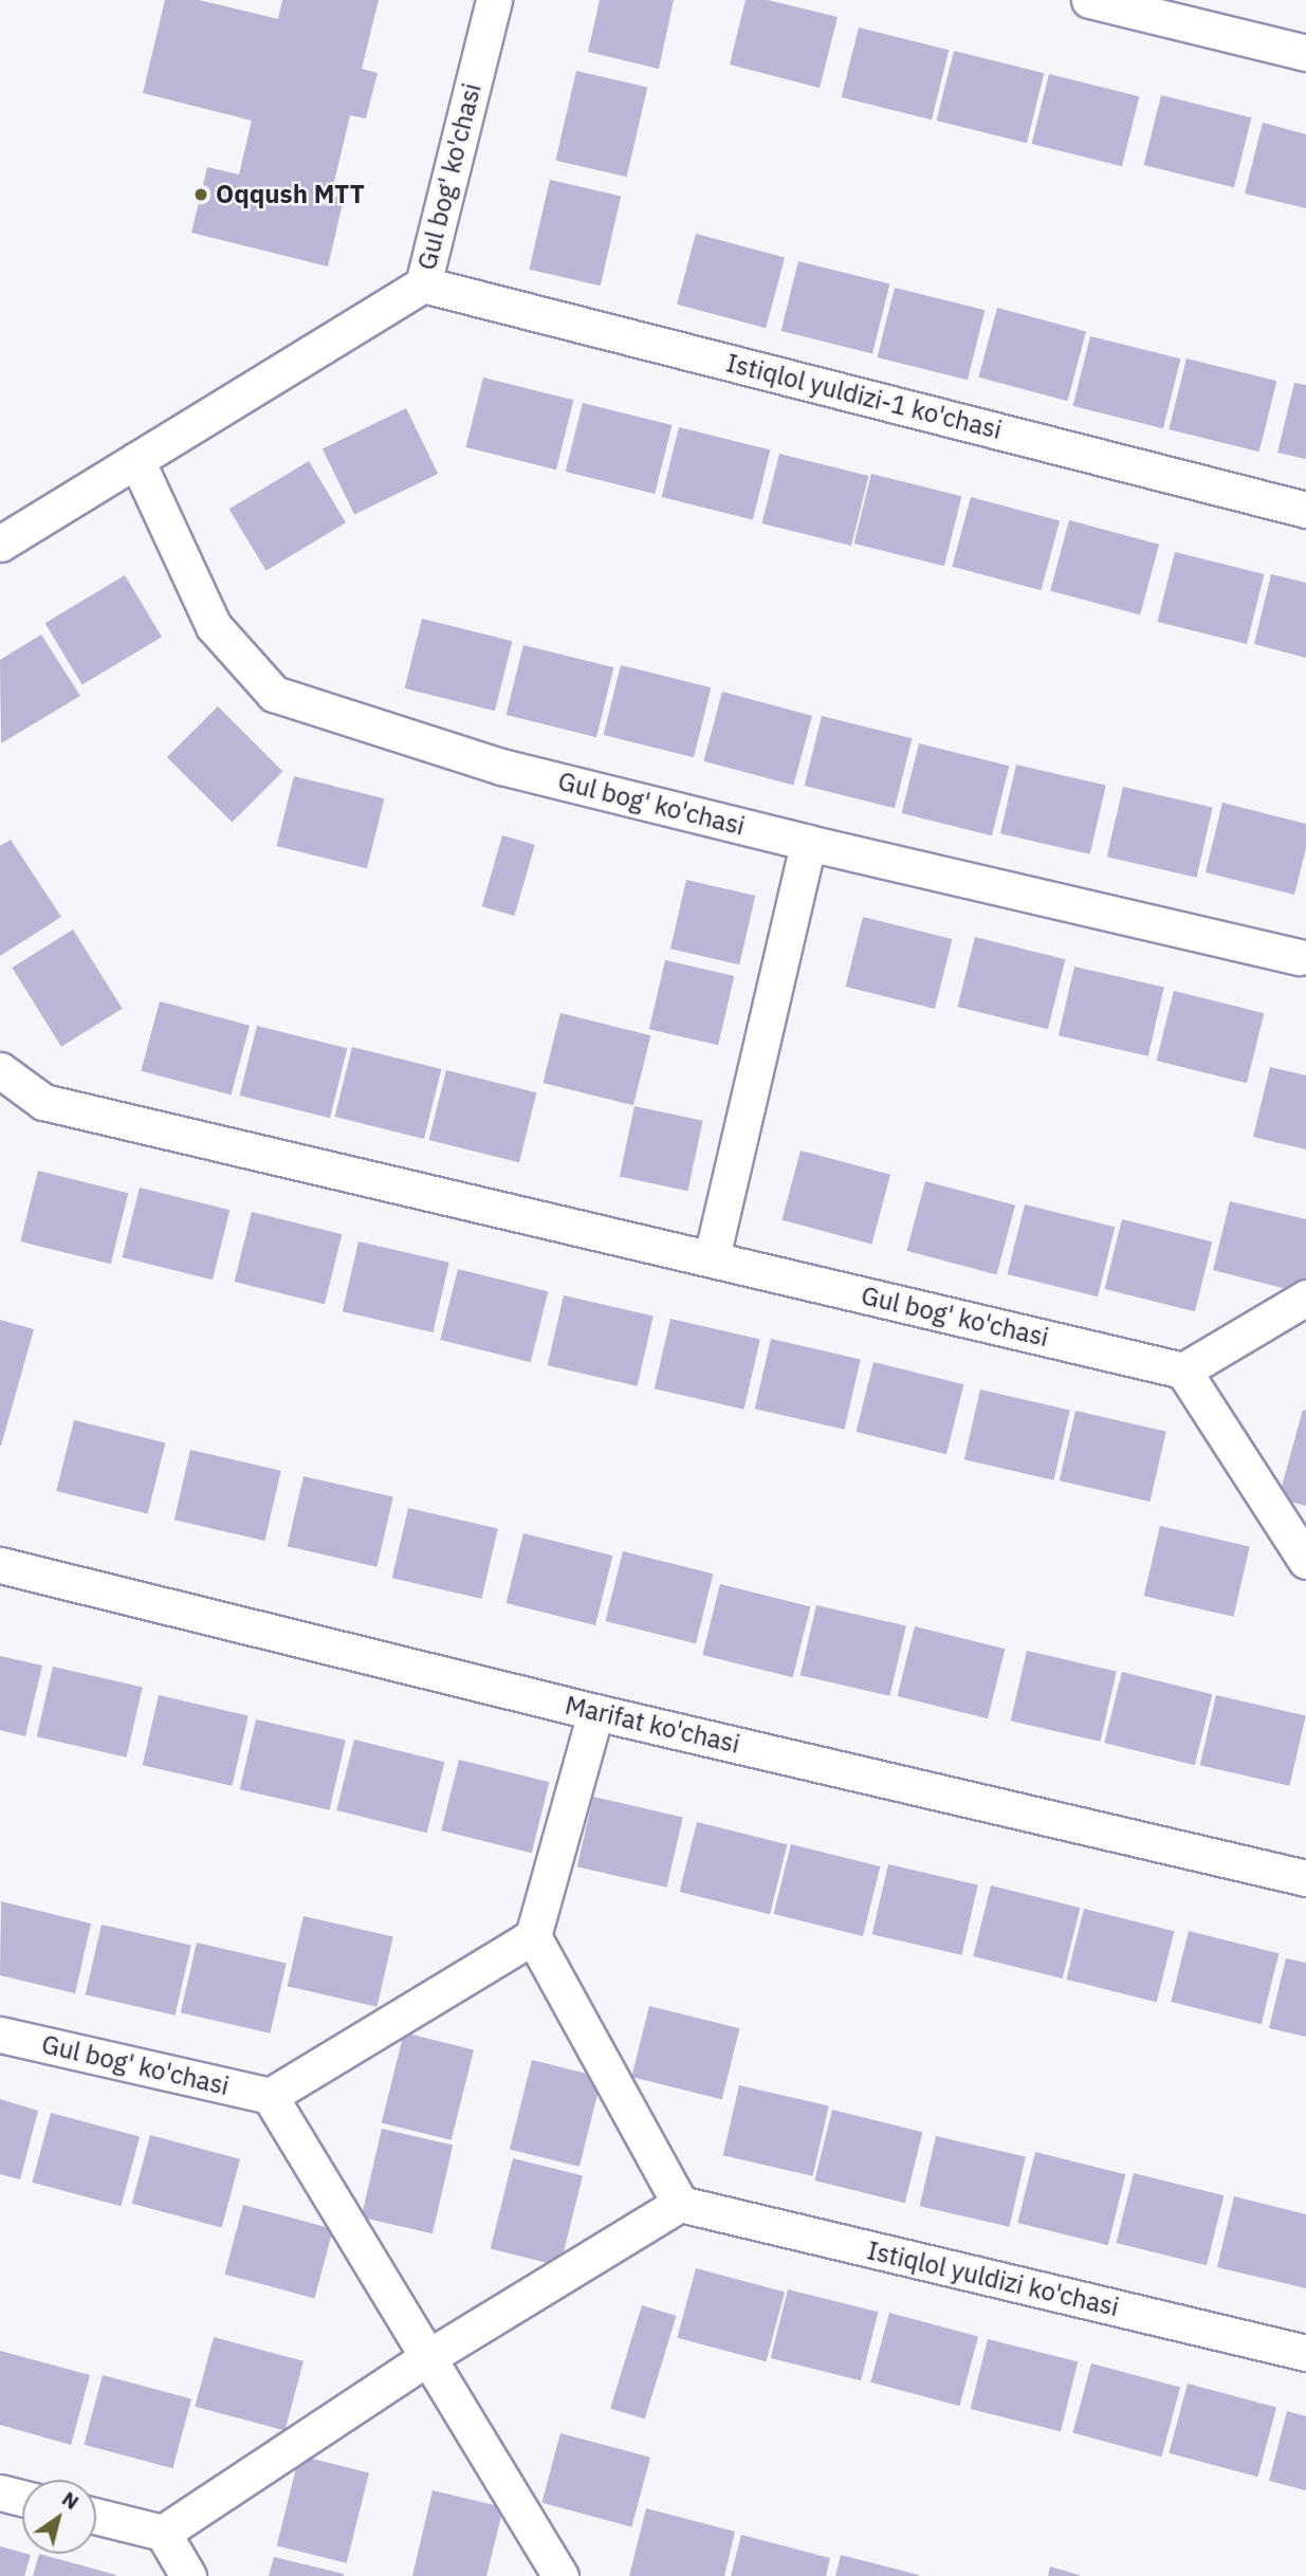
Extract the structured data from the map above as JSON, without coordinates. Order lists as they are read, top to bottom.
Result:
{
  "streets": {
    "street": [
      "Gul bog' ko'chasi",
      "Istiqlol yuldizi-1 ko'chasi",
      "Marifat ko'chasi",
      "Istiqlol yuldizi ko'chasi"
    ]
  },
  "crossings": [
    ["Gul bog' ko'chasi", "Istiqlol yuldizi-1 ko'chasi"]
  ],
  "places": ["Oqqush MTT"],
  "north": "top right"
}
